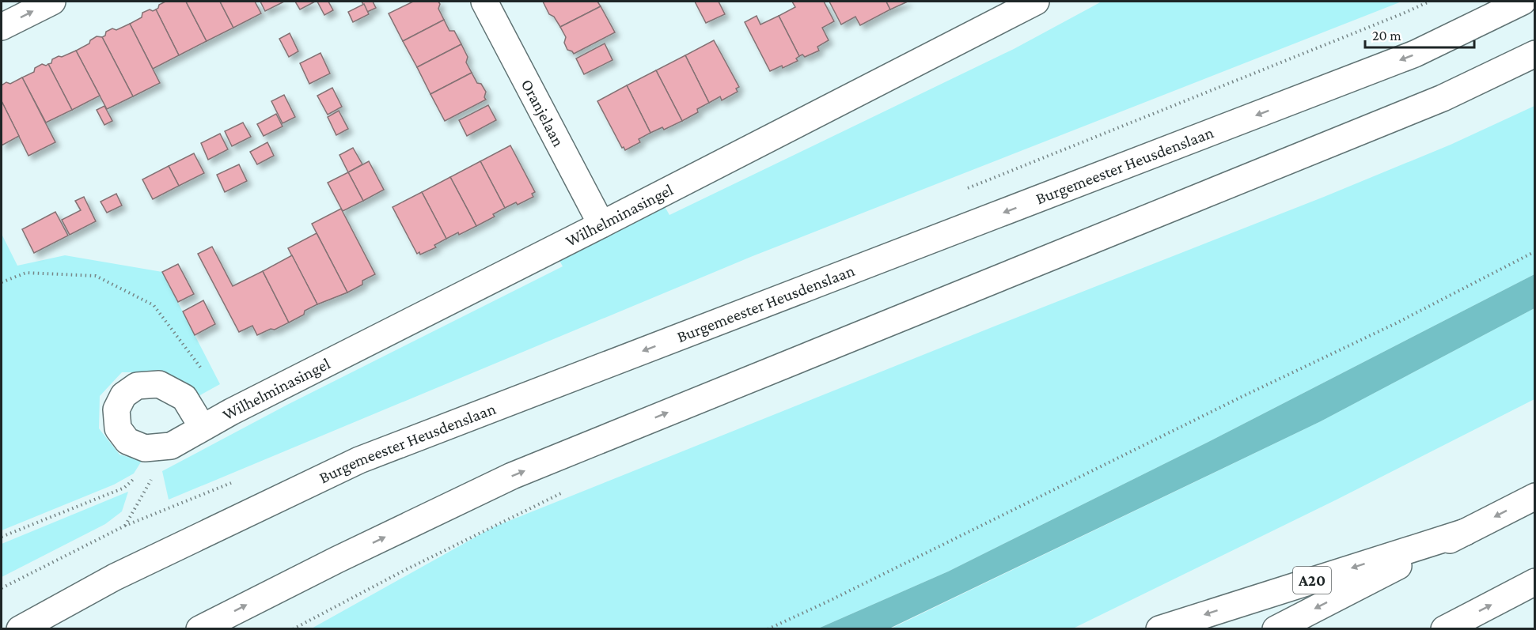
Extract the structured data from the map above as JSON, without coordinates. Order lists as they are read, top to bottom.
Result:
{
  "streets": {
    "main road": [
      "Oranjelaan",
      "Burgemeester Heusdenslaan",
      "Wilhelminasingel",
      "A20"
    ]
  },
  "crossings": [
    ["Oranjelaan", "Wilhelminasingel"]
  ],
  "scale_bar": "20 m"
}
